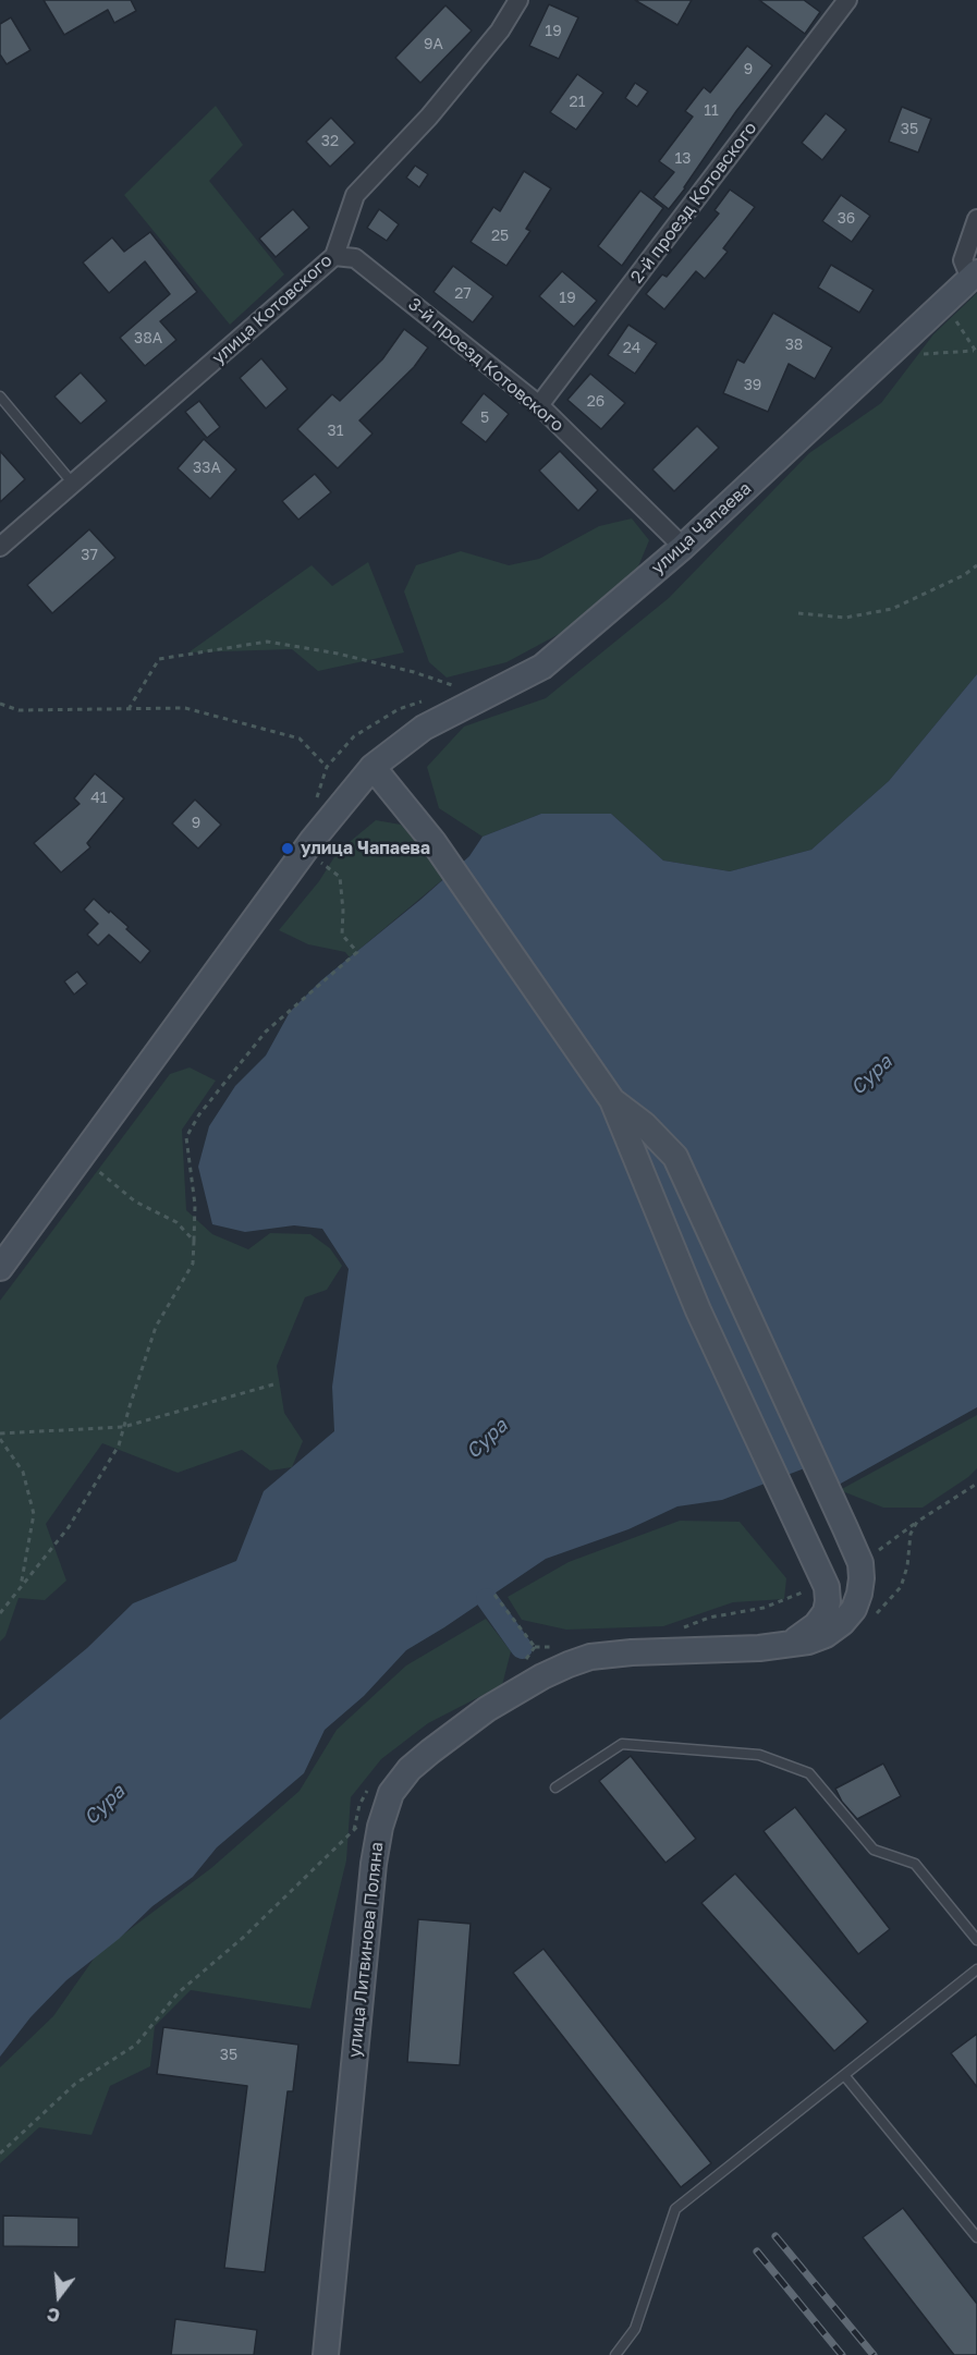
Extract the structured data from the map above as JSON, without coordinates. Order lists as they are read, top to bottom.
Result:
{
  "streets": {
    "main road": ["улица Чапаева", "улица Литвинова Поляна"],
    "street": ["2-й проезд Котовского", "улица Котовского", "3-й проезд Котовского"]
  },
  "crossings": [
    ["2-й проезд Котовского", "3-й проезд Котовского"],
    ["улица Котовского", "3-й проезд Котовского"],
    ["3-й проезд Котовского", "улица Чапаева"]
  ],
  "water": ["Сура"],
  "places": ["улица Чапаева"],
  "house_numbers": [
    "19",
    "9А",
    "9",
    "21",
    "11",
    "35",
    "32",
    "13",
    "36",
    "25",
    "27",
    "19",
    "38А",
    "38",
    "24",
    "39",
    "26",
    "5",
    "31",
    "33А",
    "37",
    "41",
    "9",
    "35"
  ],
  "north": "bottom"
}
